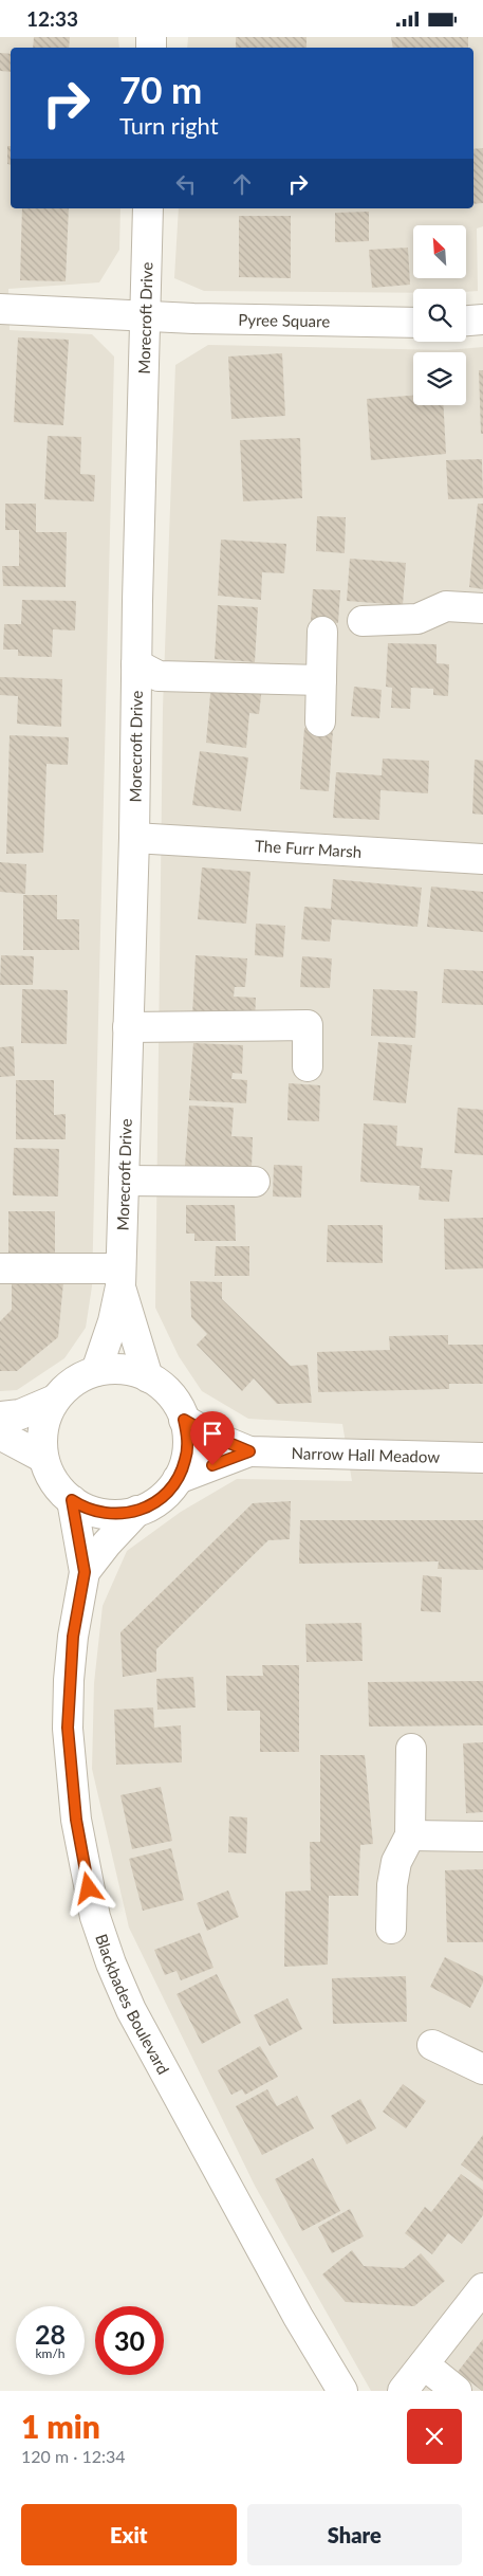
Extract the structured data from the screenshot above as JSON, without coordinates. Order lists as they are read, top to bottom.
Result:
{
  "streets": {
    "street": [
      "Morecroft Drive",
      "Pyree Square",
      "The Furr Marsh",
      "Narrow Hall Meadow",
      "Blackbades Boulevard"
    ]
  },
  "crossings": [
    ["Morecroft Drive", "Pyree Square"],
    ["Morecroft Drive", "The Furr Marsh"],
    ["Morecroft Drive", "Narrow Hall Meadow"],
    ["Morecroft Drive", "Blackbades Boulevard"],
    ["Narrow Hall Meadow", "Blackbades Boulevard"]
  ],
  "north": "top left",
  "page": {
    "status": "12:33",
    "turn": ["70 m", "Turn right"],
    "speed": "28 km/h",
    "limit": "30",
    "heading": ["1 min", "120 m · 12:34"],
    "buttons": ["Exit", "Share"]
  }
}
